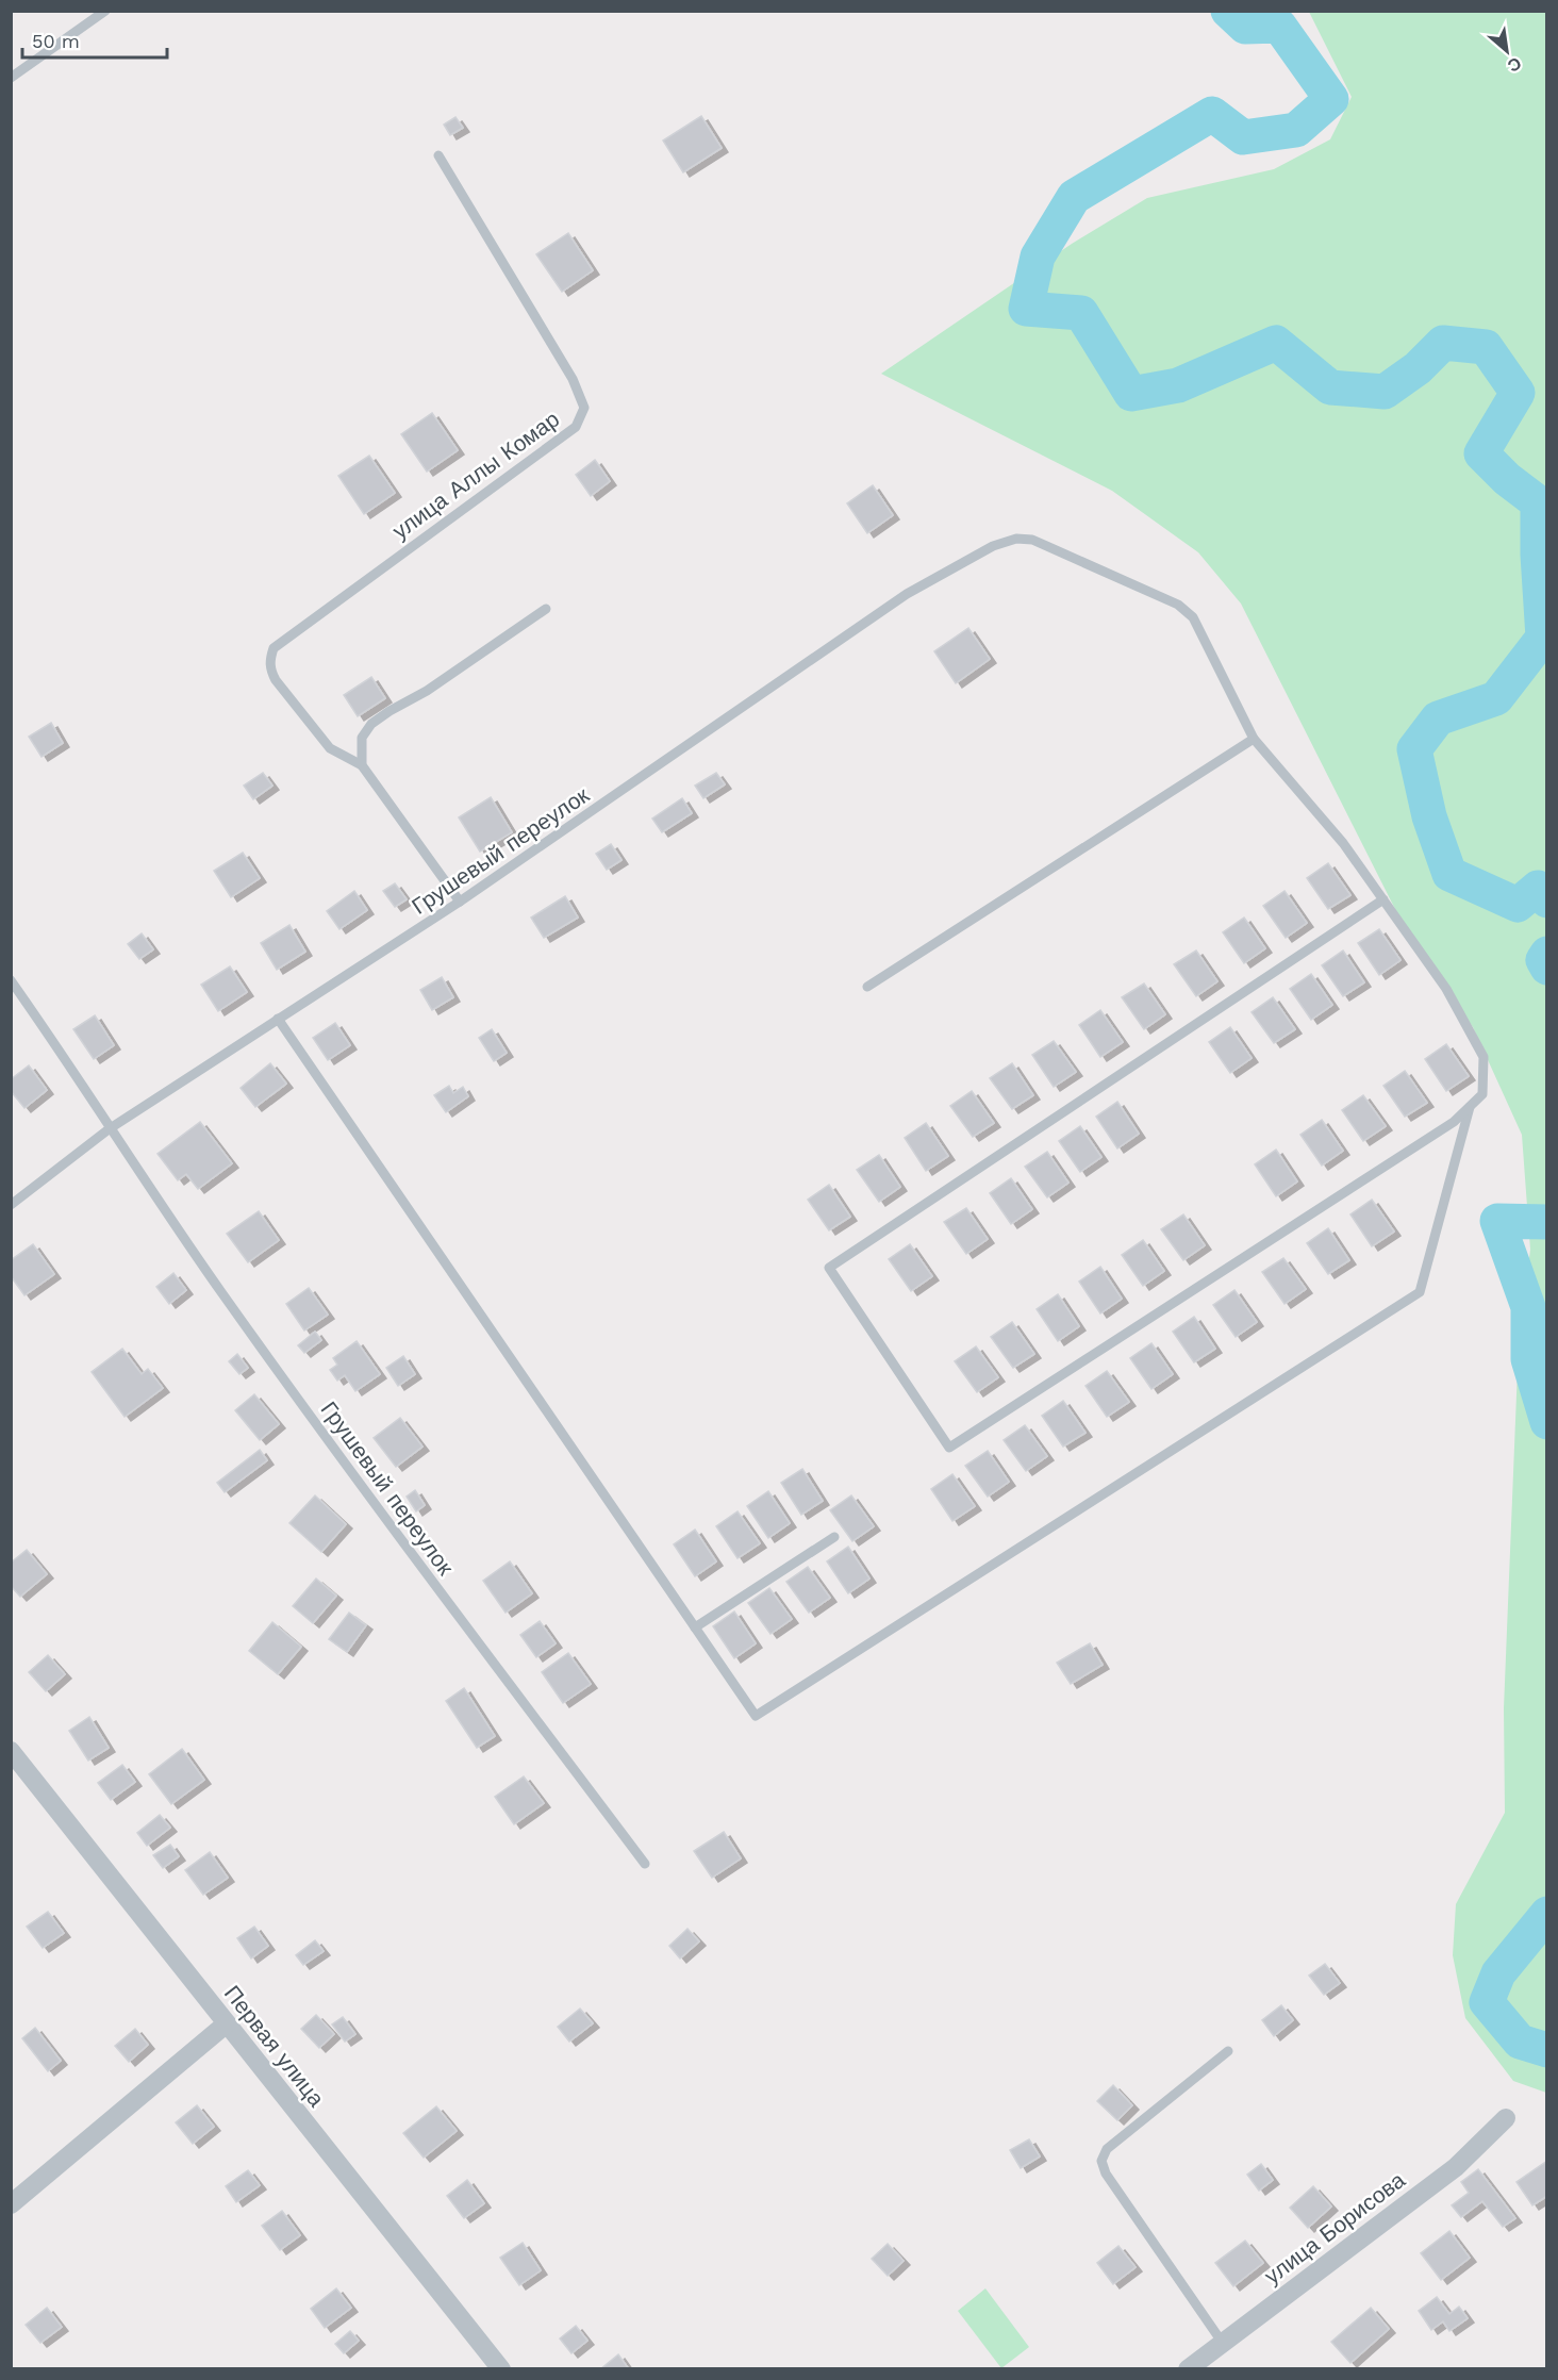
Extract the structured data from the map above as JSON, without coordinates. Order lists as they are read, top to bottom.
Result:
{
  "streets": {
    "street": ["Первая улица", "улица Борисова"],
    "lane": ["улица Аллы Комар", "Грушевый переулок"]
  },
  "scale_bar": "50 m",
  "north": "bottom right"
}
